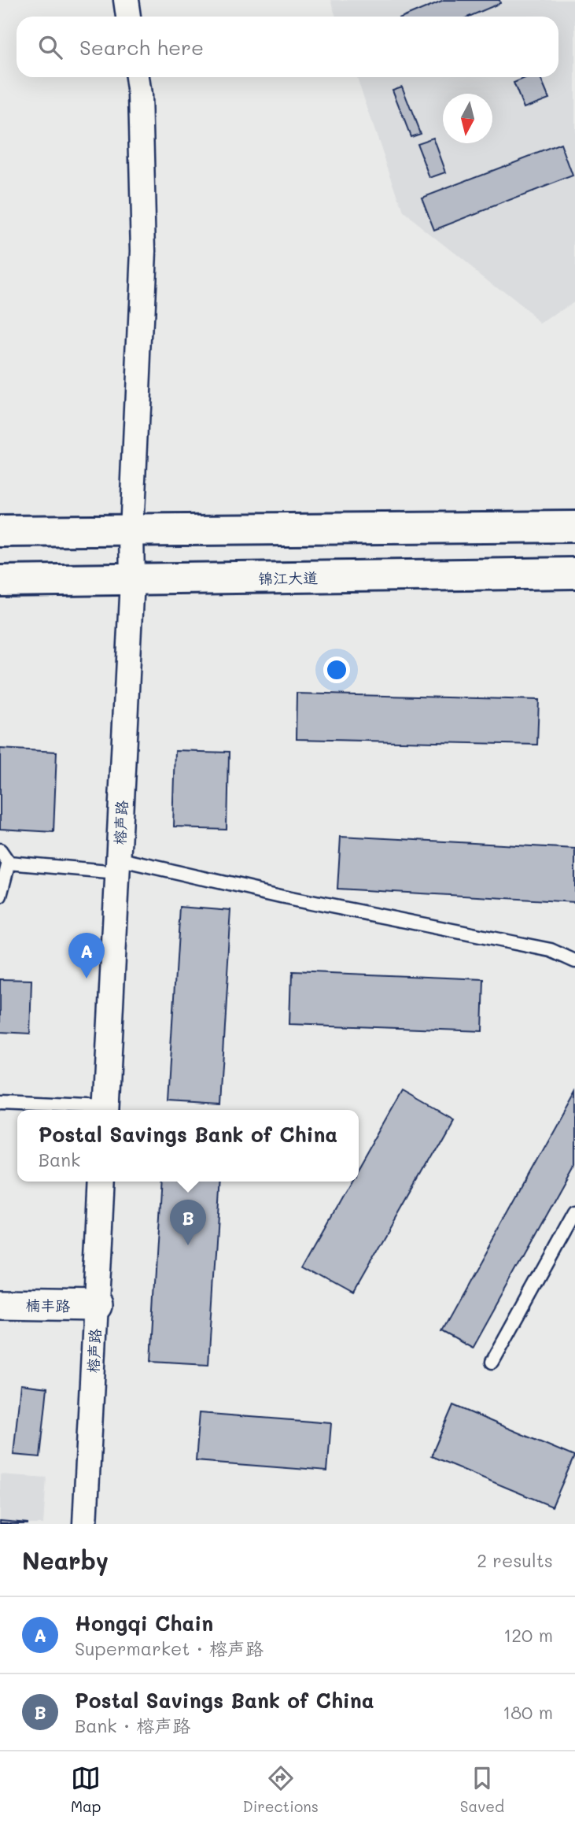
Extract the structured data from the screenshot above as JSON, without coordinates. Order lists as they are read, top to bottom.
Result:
{
  "streets": {
    "main road": ["锦江大道"],
    "street": ["榕声路", "楠丰路"]
  },
  "crossings": [
    ["锦江大道", "榕声路"],
    ["榕声路", "楠丰路"]
  ],
  "north": "bottom",
  "page": {
    "search": "Search here",
    "pins": ["A", "B"],
    "popup": ["Postal Savings Bank of China", "Bank"],
    "heading": ["Nearby", "2 results"],
    "list": [
      {
        "mark": "A",
        "name": "Hongqi Chain",
        "note": "Supermarket · 榕声路",
        "value": "120 m"
      },
      {
        "mark": "B",
        "name": "Postal Savings Bank of China",
        "note": "Bank · 榕声路",
        "value": "180 m"
      }
    ],
    "nav": ["Map", "Directions", "Saved"]
  }
}
